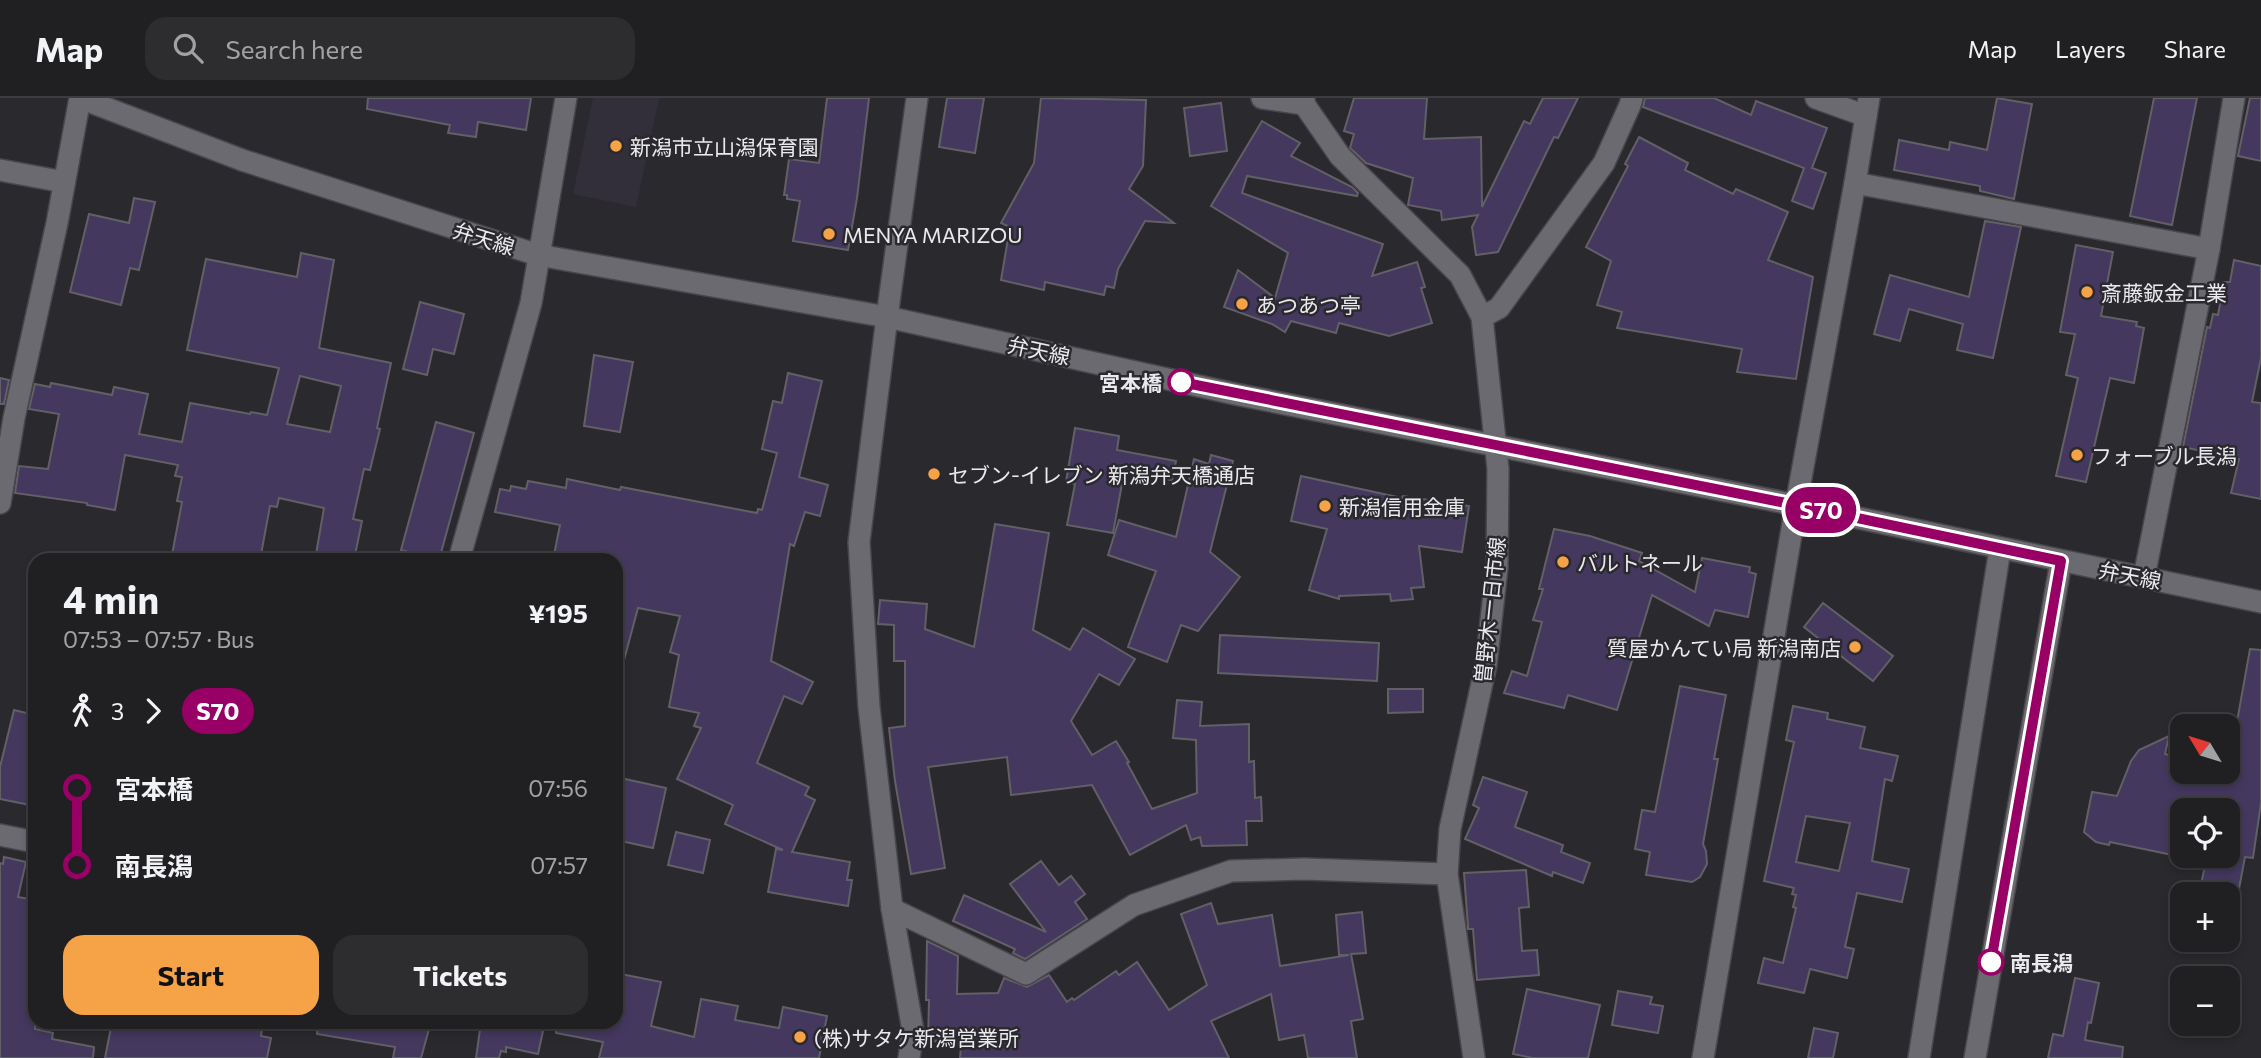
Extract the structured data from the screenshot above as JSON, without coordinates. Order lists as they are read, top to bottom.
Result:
{
  "streets": {
    "street": ["弁天線", "曽野木一日市線"]
  },
  "crossings": [
    ["弁天線", "曽野木一日市線"]
  ],
  "places": [
    "新潟市立山潟保育園",
    "MENYA MARIZOU",
    "斎藤鈑金工業",
    "あつあつ亭",
    "宮本橋",
    "フォーブル長潟",
    "セブン-イレブン 新潟弁天橋通店",
    "新潟信用金庫",
    "バルトネール",
    "質屋かんてい局 新潟南店",
    "南長潟",
    "(株)サタケ新潟営業所"
  ],
  "lines": ["bus line S70"],
  "north": "top left",
  "page": {
    "header": "Map",
    "search": "Search here",
    "nav": ["Map", "Layers", "Share"],
    "on_map": "S70",
    "heading": ["4 min", "07:53 – 07:57 · Bus", "¥195"],
    "legs": ["3", "S70"],
    "map_buttons": ["+", "−"],
    "list": [
      {
        "name": "宮本橋",
        "value": "07:56"
      },
      {
        "name": "南長潟",
        "value": "07:57"
      }
    ],
    "buttons": ["Start", "Tickets"]
  }
}
